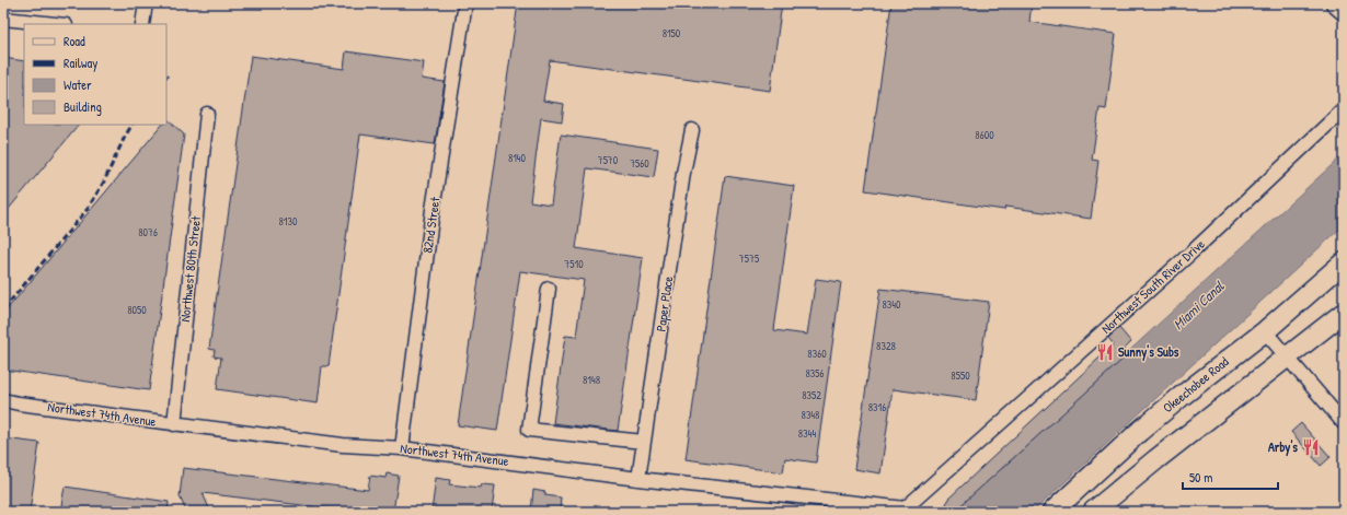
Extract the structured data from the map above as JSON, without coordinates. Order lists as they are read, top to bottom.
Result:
{
  "streets": {
    "highway": ["Okeechobee Road"],
    "street": [
      "82nd Street",
      "Northwest 80th Street",
      "Northwest South River Drive",
      "Paper Place",
      "Northwest 74th Avenue"
    ]
  },
  "crossings": [
    ["82nd Street", "Northwest 74th Avenue"],
    ["Northwest 80th Street", "Northwest 74th Avenue"],
    ["Northwest South River Drive", "Northwest 74th Avenue"],
    ["Paper Place", "Northwest 74th Avenue"]
  ],
  "water": ["Miami Canal"],
  "places": {
    "restaurant": ["Sunny's Subs", "Arby's"]
  },
  "house_numbers": [
    "8150",
    "8600",
    "8140",
    "7570",
    "7560",
    "8130",
    "8076",
    "7575",
    "7510",
    "8340",
    "8050",
    "8328",
    "8360",
    "8356",
    "8550",
    "8148",
    "8352",
    "8316",
    "8348",
    "8344"
  ],
  "legend": [
    "Road",
    "Railway",
    "Water",
    "Building"
  ],
  "scale_bar": "50 m"
}
